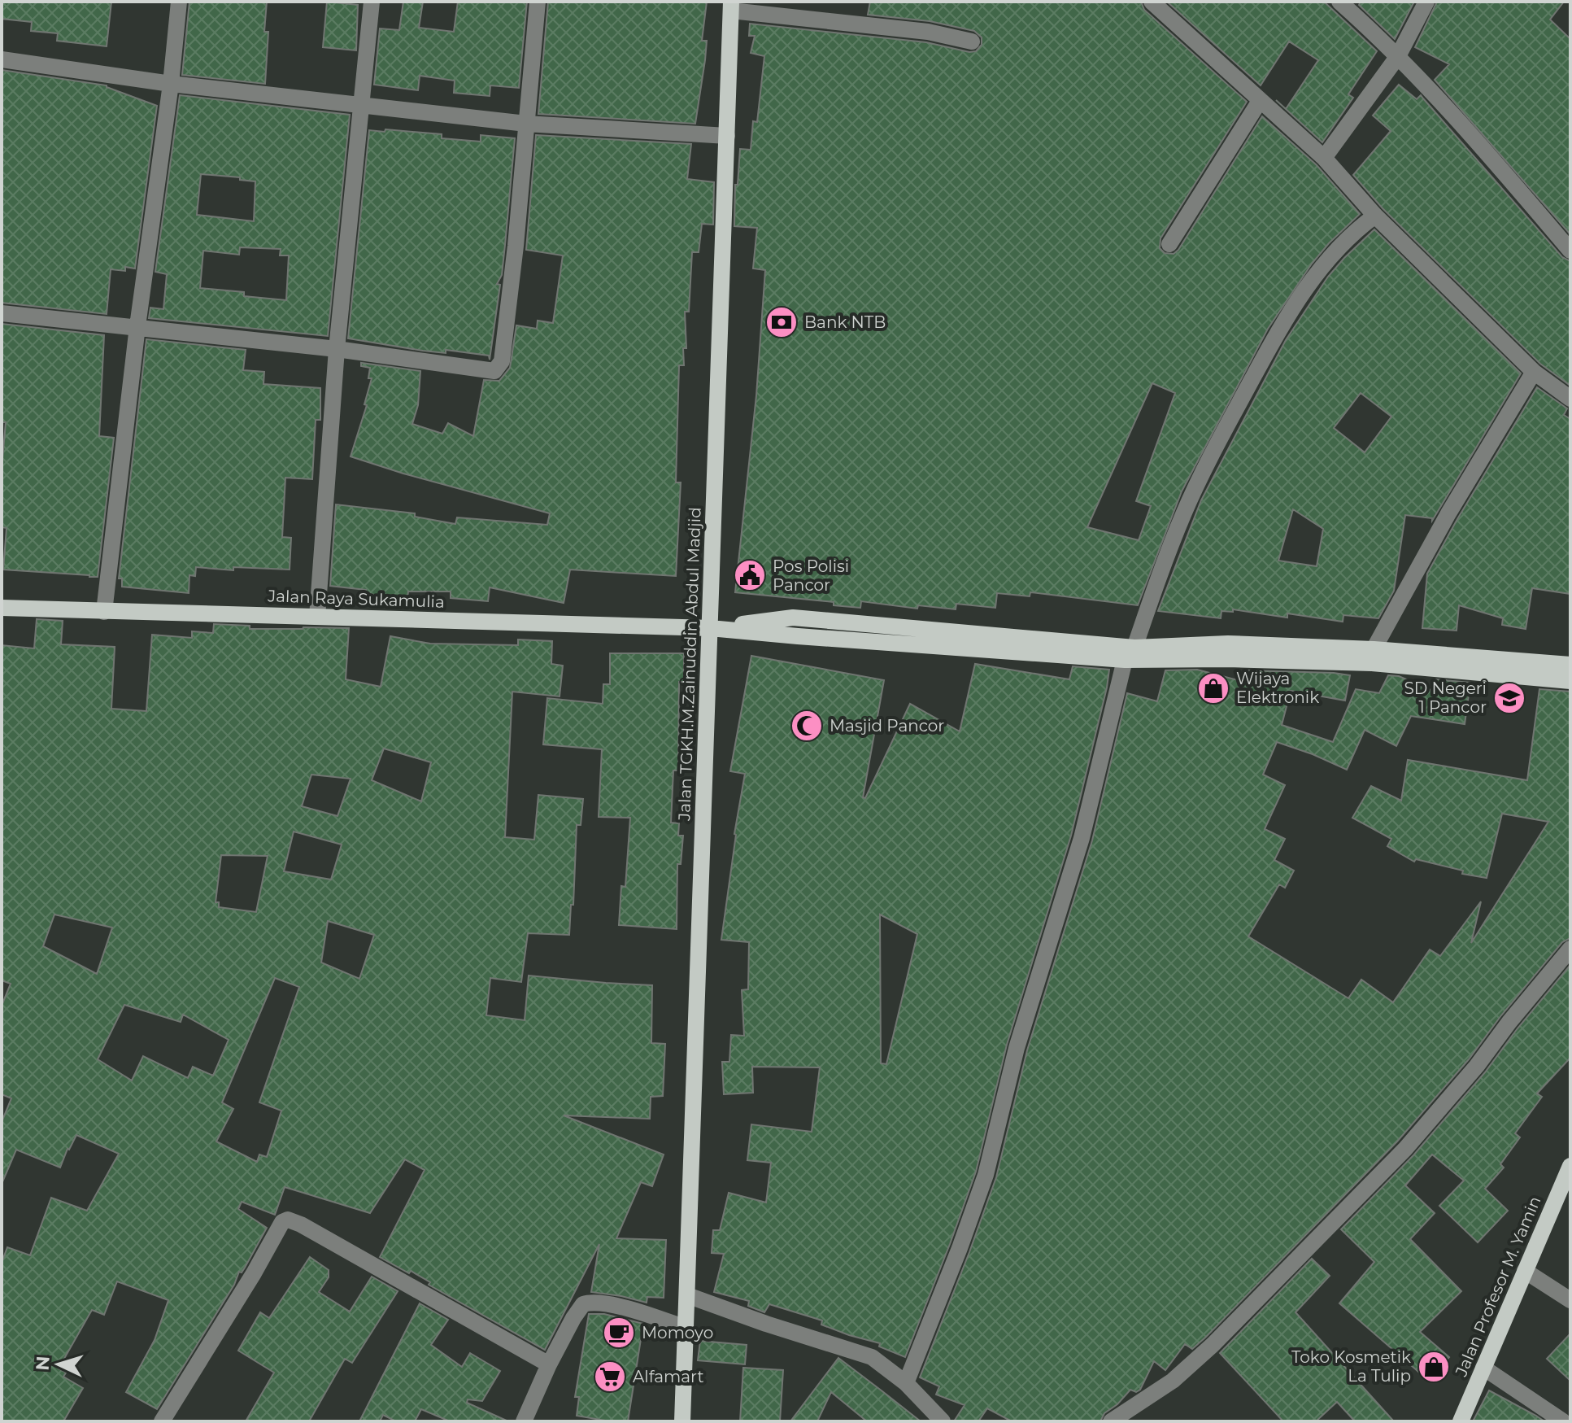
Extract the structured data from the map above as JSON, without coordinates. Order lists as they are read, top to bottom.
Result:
{
  "streets": {
    "main road": ["Jalan Raya Sukamulia", "Jalan TGKH.M.Zainuddin Abdul Madjid", "Jalan Profesor M. Yamin"]
  },
  "crossings": [
    ["Jalan Raya Sukamulia", "Jalan TGKH.M.Zainuddin Abdul Madjid"]
  ],
  "places": {
    "bank": ["Bank NTB"],
    "public building": ["Pos Polisi Pancor"],
    "shop": ["Wijaya Elektronik", "Toko Kosmetik La Tulip"],
    "school or university": ["SD Negeri 1 Pancor"],
    "mosque": ["Masjid Pancor"],
    "cafe": ["Momoyo"],
    "supermarket": ["Alfamart"]
  },
  "north": "left"
}
